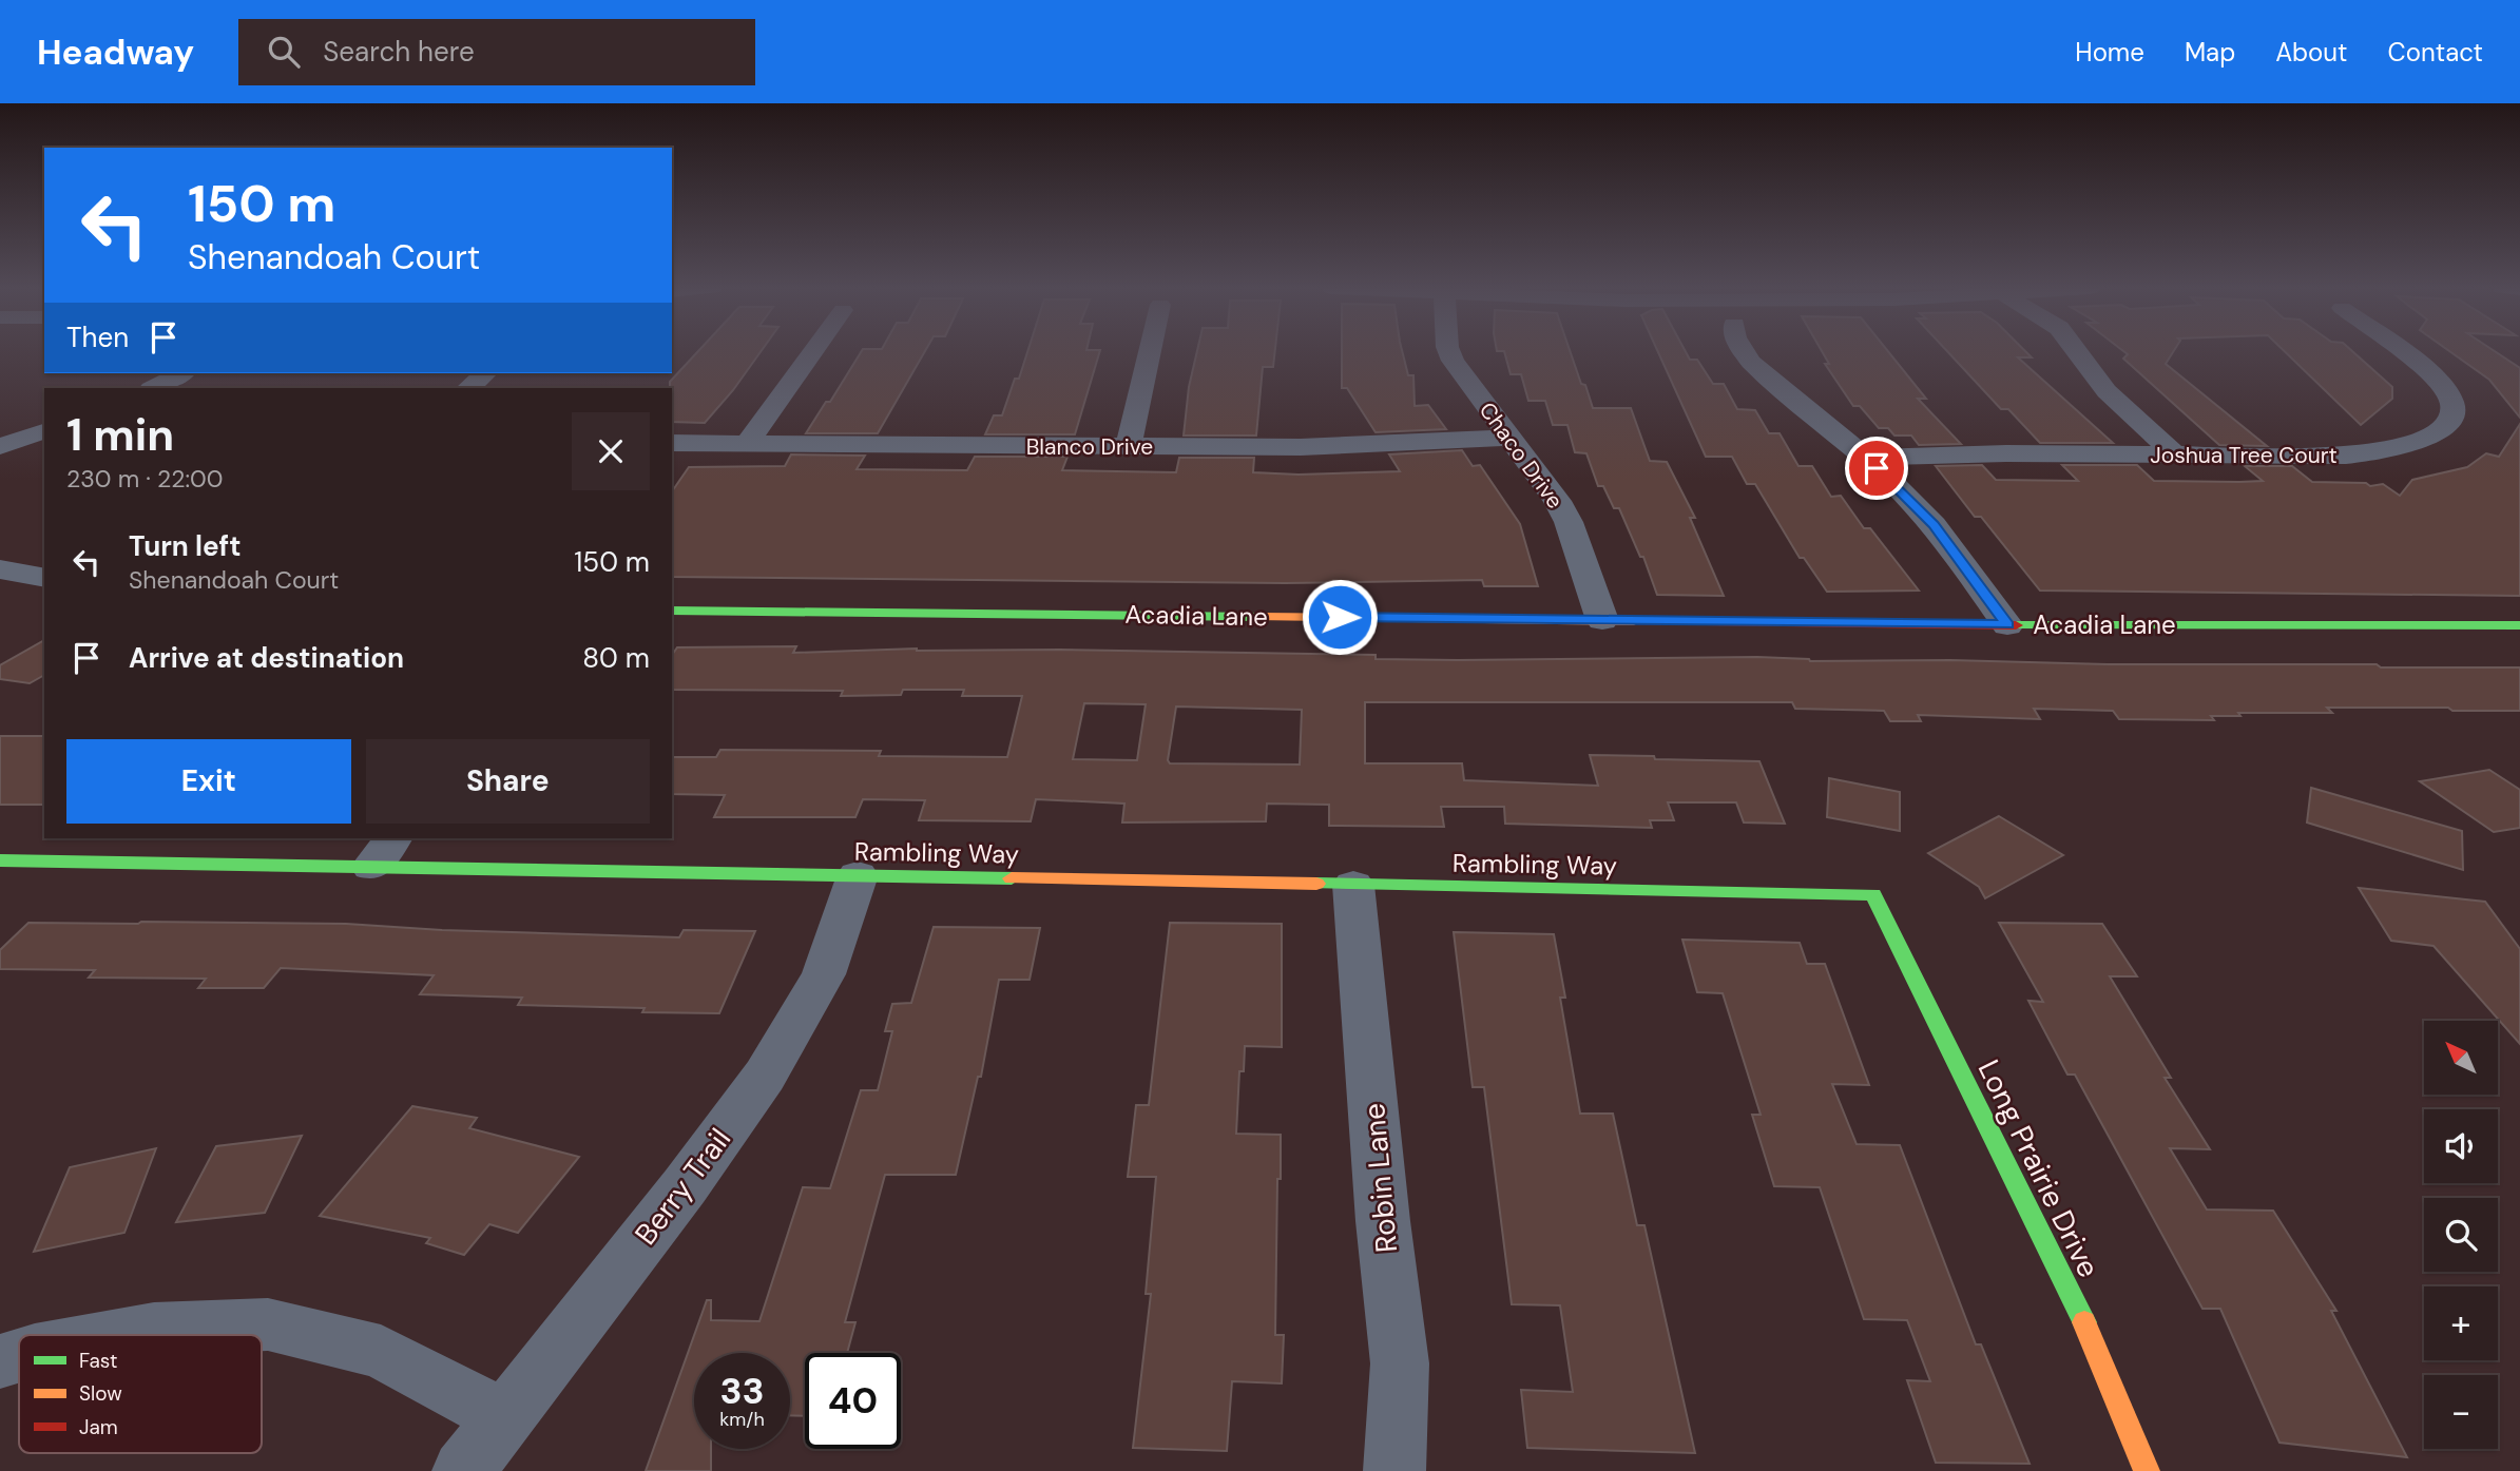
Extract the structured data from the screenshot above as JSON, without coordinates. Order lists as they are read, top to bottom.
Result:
{
  "streets": {
    "street": [
      "Blanco Drive",
      "Chaco Drive",
      "Joshua Tree Court",
      "Acadia Lane",
      "Rambling Way",
      "Long Prairie Drive",
      "Robin Lane",
      "Berry Trail"
    ]
  },
  "crossings": [
    ["Blanco Drive", "Chaco Drive"],
    ["Chaco Drive", "Acadia Lane"],
    ["Rambling Way", "Long Prairie Drive"],
    ["Rambling Way", "Robin Lane"],
    ["Rambling Way", "Berry Trail"]
  ],
  "legend": ["Fast", "Slow", "Jam"],
  "north": "top left",
  "page": {
    "header": "Headway",
    "search": "Search here",
    "nav": [
      "Home",
      "Map",
      "About",
      "Contact"
    ],
    "turn": ["150 m", "Shenandoah Court"],
    "then": "Then",
    "heading": ["1 min", "230 m · 22:00"],
    "list": [
      {
        "name": "Turn left",
        "note": "Shenandoah Court",
        "value": "150 m"
      },
      {
        "name": "Arrive at destination",
        "value": "80 m"
      }
    ],
    "buttons": ["Exit", "Share"],
    "map_buttons": ["+", "−"],
    "speed": "33 km/h",
    "limit": "40"
  }
}
